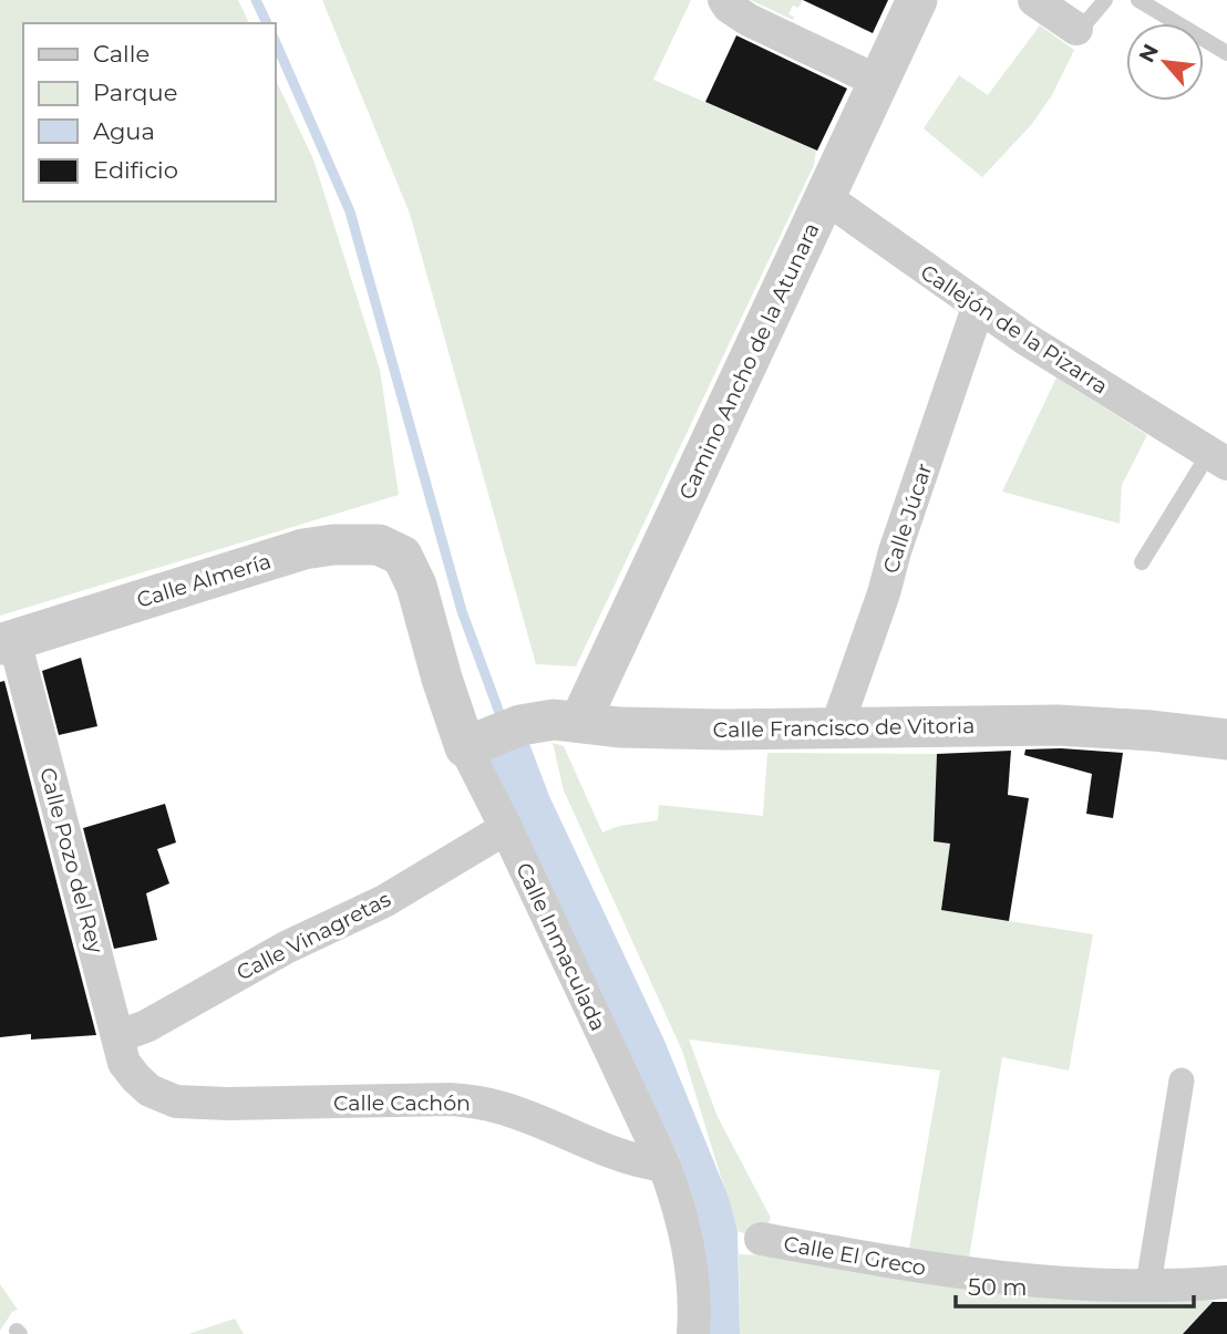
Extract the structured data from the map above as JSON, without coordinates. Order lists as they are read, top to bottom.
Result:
{
  "streets": {
    "street": [
      "Callejón de la Pizarra",
      "Camino Ancho de la Atunara",
      "Calle Júcar",
      "Calle Almería",
      "Calle Francisco de Vitoria",
      "Calle Pozo del Rey",
      "Calle Vinagretas",
      "Calle Inmaculada",
      "Calle Cachón",
      "Calle El Greco"
    ]
  },
  "crossings": [
    ["Callejón de la Pizarra", "Camino Ancho de la Atunara"],
    ["Callejón de la Pizarra", "Calle Júcar"],
    ["Camino Ancho de la Atunara", "Calle Francisco de Vitoria"],
    ["Calle Júcar", "Calle Francisco de Vitoria"],
    ["Calle Almería", "Calle Pozo del Rey"],
    ["Calle Almería", "Calle Inmaculada"],
    ["Calle Francisco de Vitoria", "Calle Inmaculada"],
    ["Calle Pozo del Rey", "Calle Vinagretas"],
    ["Calle Pozo del Rey", "Calle Cachón"],
    ["Calle Vinagretas", "Calle Inmaculada"],
    ["Calle Inmaculada", "Calle Cachón"]
  ],
  "legend": [
    "Calle",
    "Parque",
    "Agua",
    "Edificio"
  ],
  "scale_bar": "50 m",
  "north": "top left"
}
